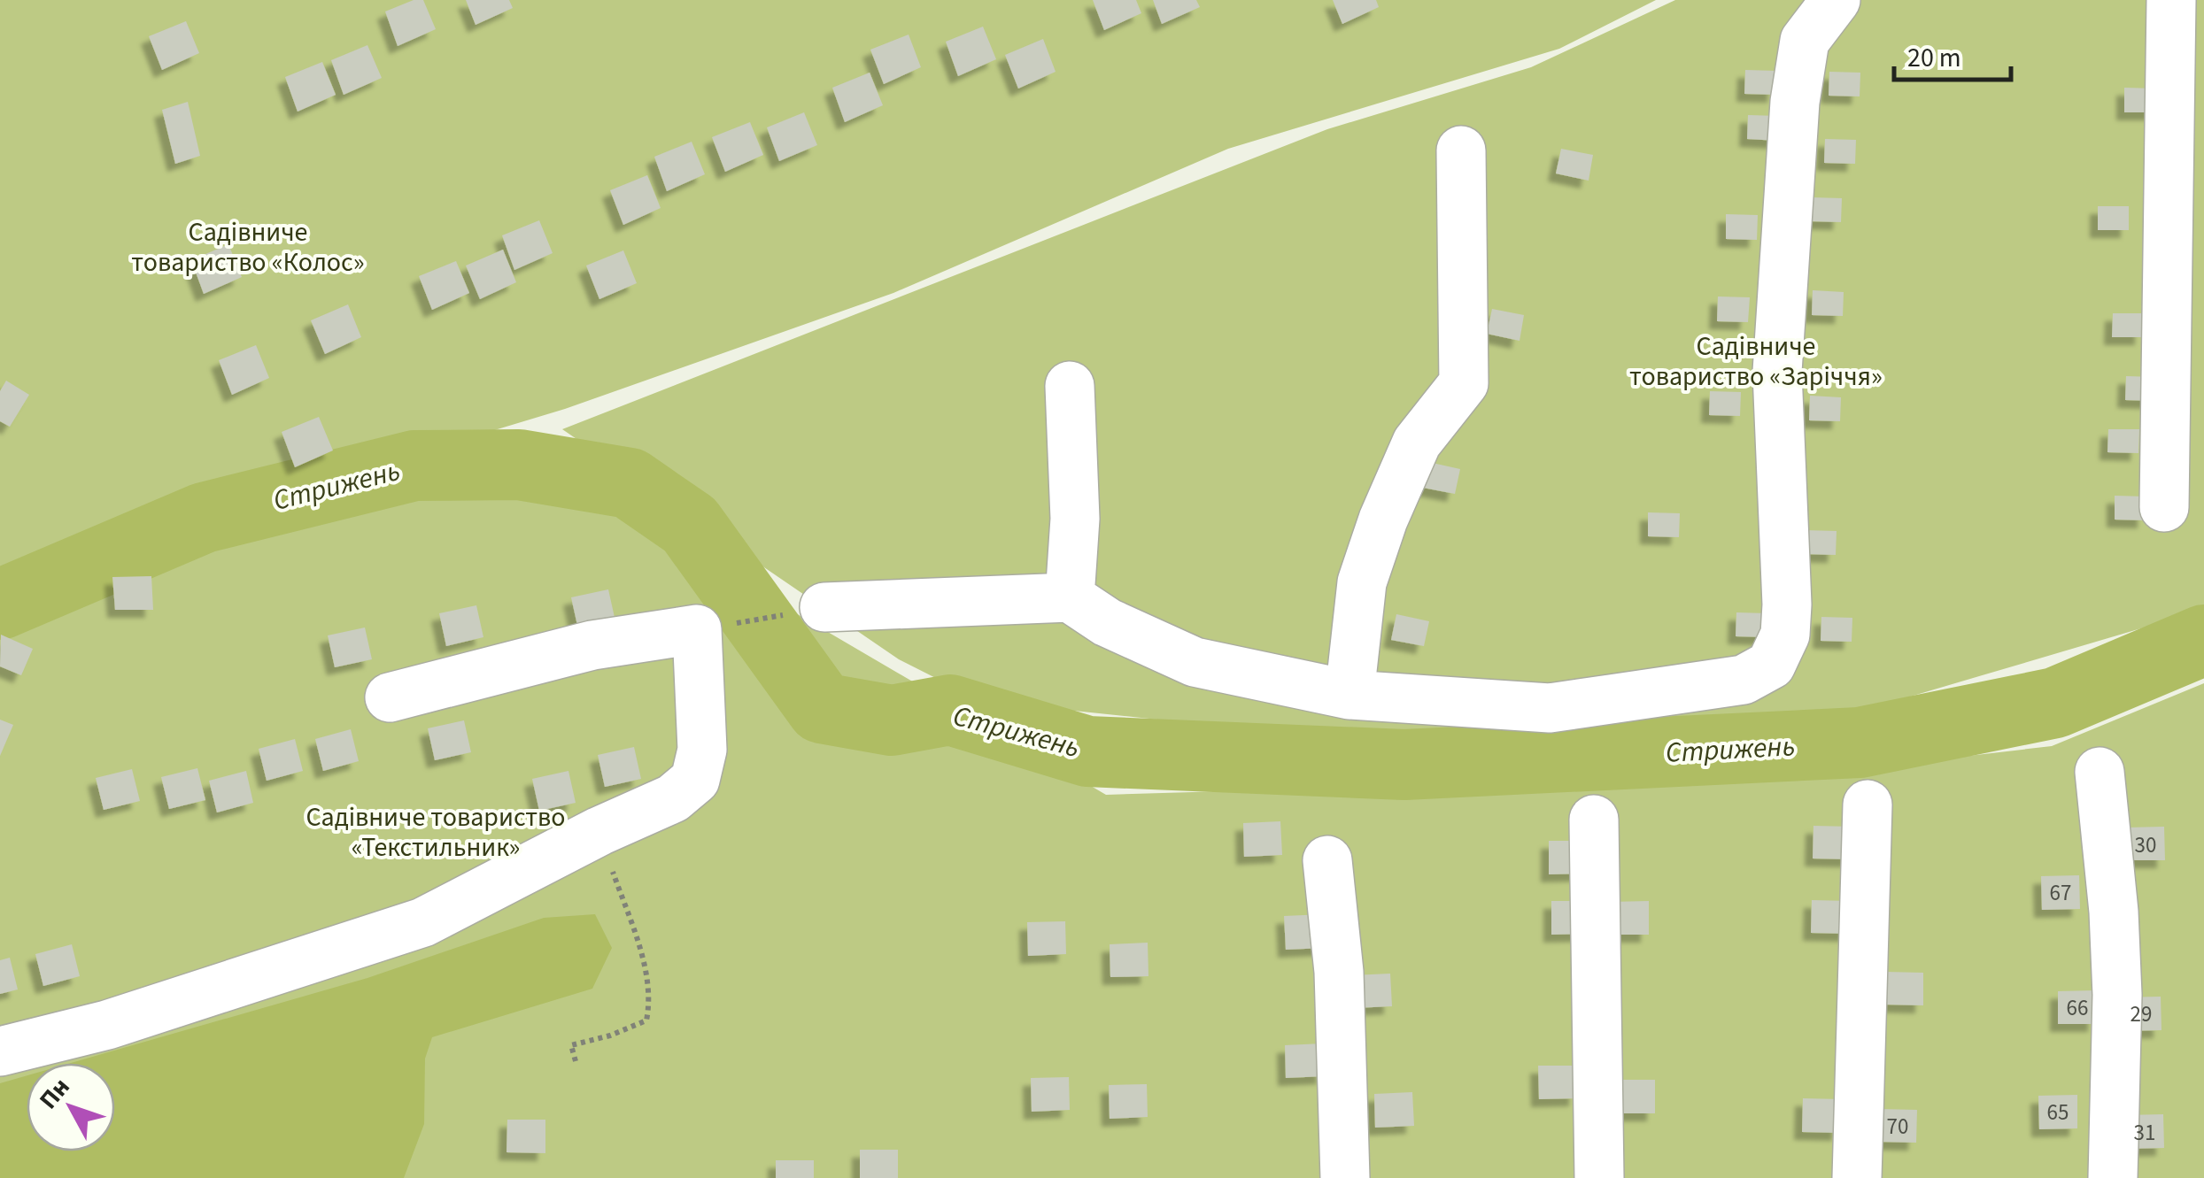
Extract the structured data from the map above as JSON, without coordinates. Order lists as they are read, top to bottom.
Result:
{
  "water": ["Стрижень"],
  "parks": ["Садівниче товариство «Колос»", "Садівниче товариство «Заріччя»", "Садівниче товариство «Текстильник»"],
  "house_numbers": [
    "30",
    "67",
    "66",
    "29",
    "65",
    "70",
    "31"
  ],
  "scale_bar": "20 m",
  "north": "top left"
}
